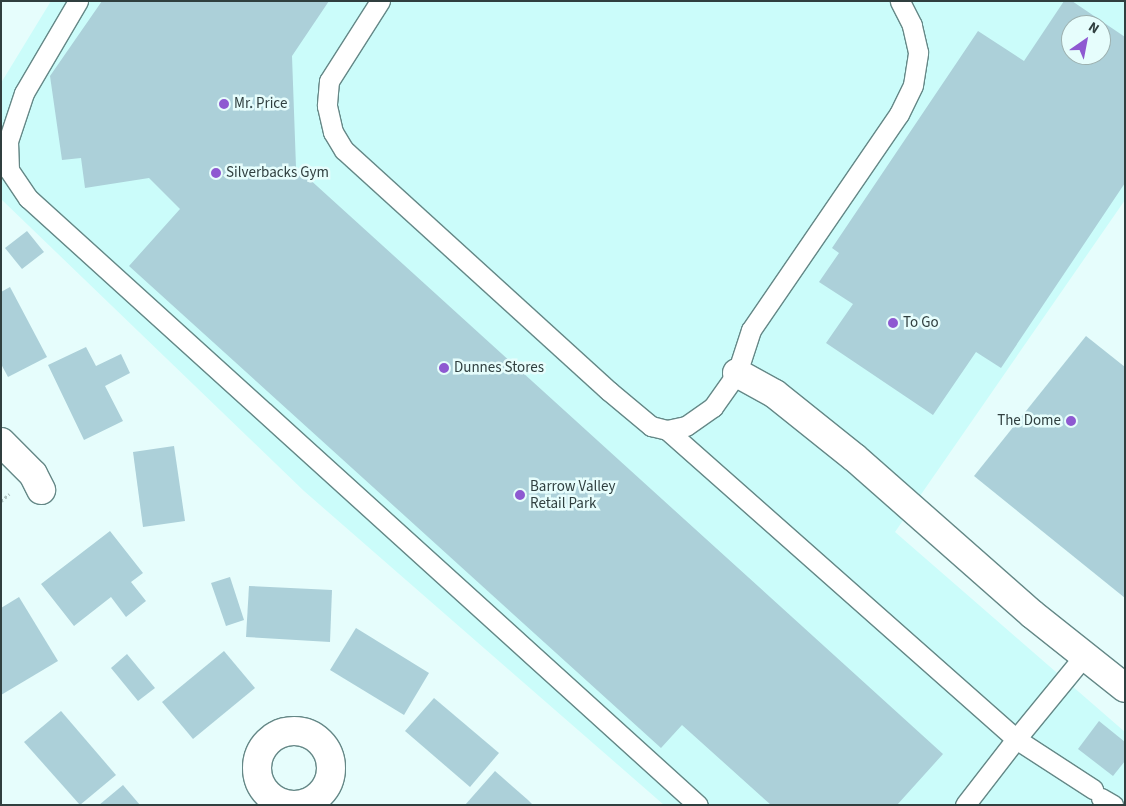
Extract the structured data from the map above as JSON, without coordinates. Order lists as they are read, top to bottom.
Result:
{
  "places": [
    "Mr. Price",
    "Silverbacks Gym",
    "To Go",
    "Dunnes Stores",
    "The Dome",
    "Barrow Valley Retail Park"
  ],
  "north": "top right"
}
